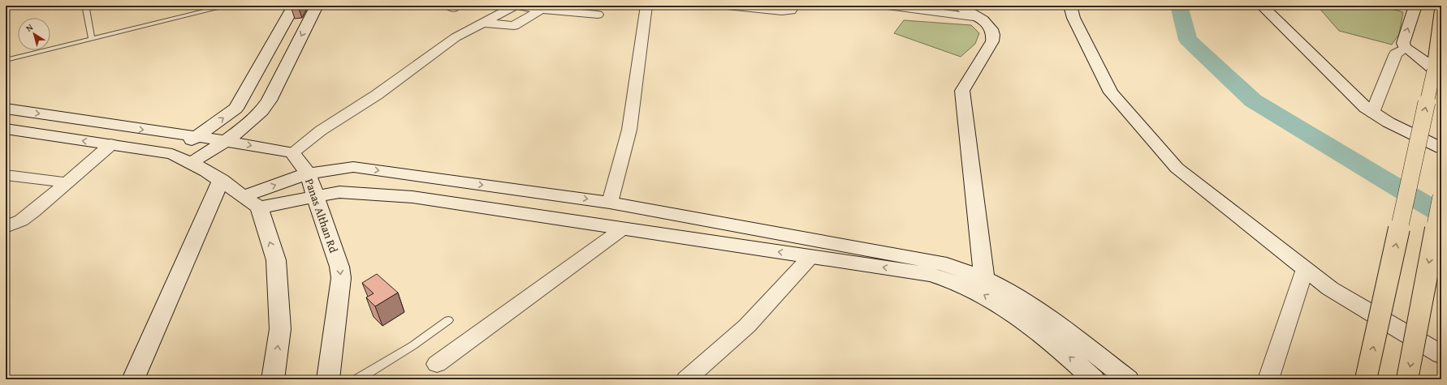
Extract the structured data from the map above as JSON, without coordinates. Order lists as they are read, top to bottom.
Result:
{
  "streets": {
    "street": ["Panas Althan Rd"]
  },
  "north": "top left"
}
